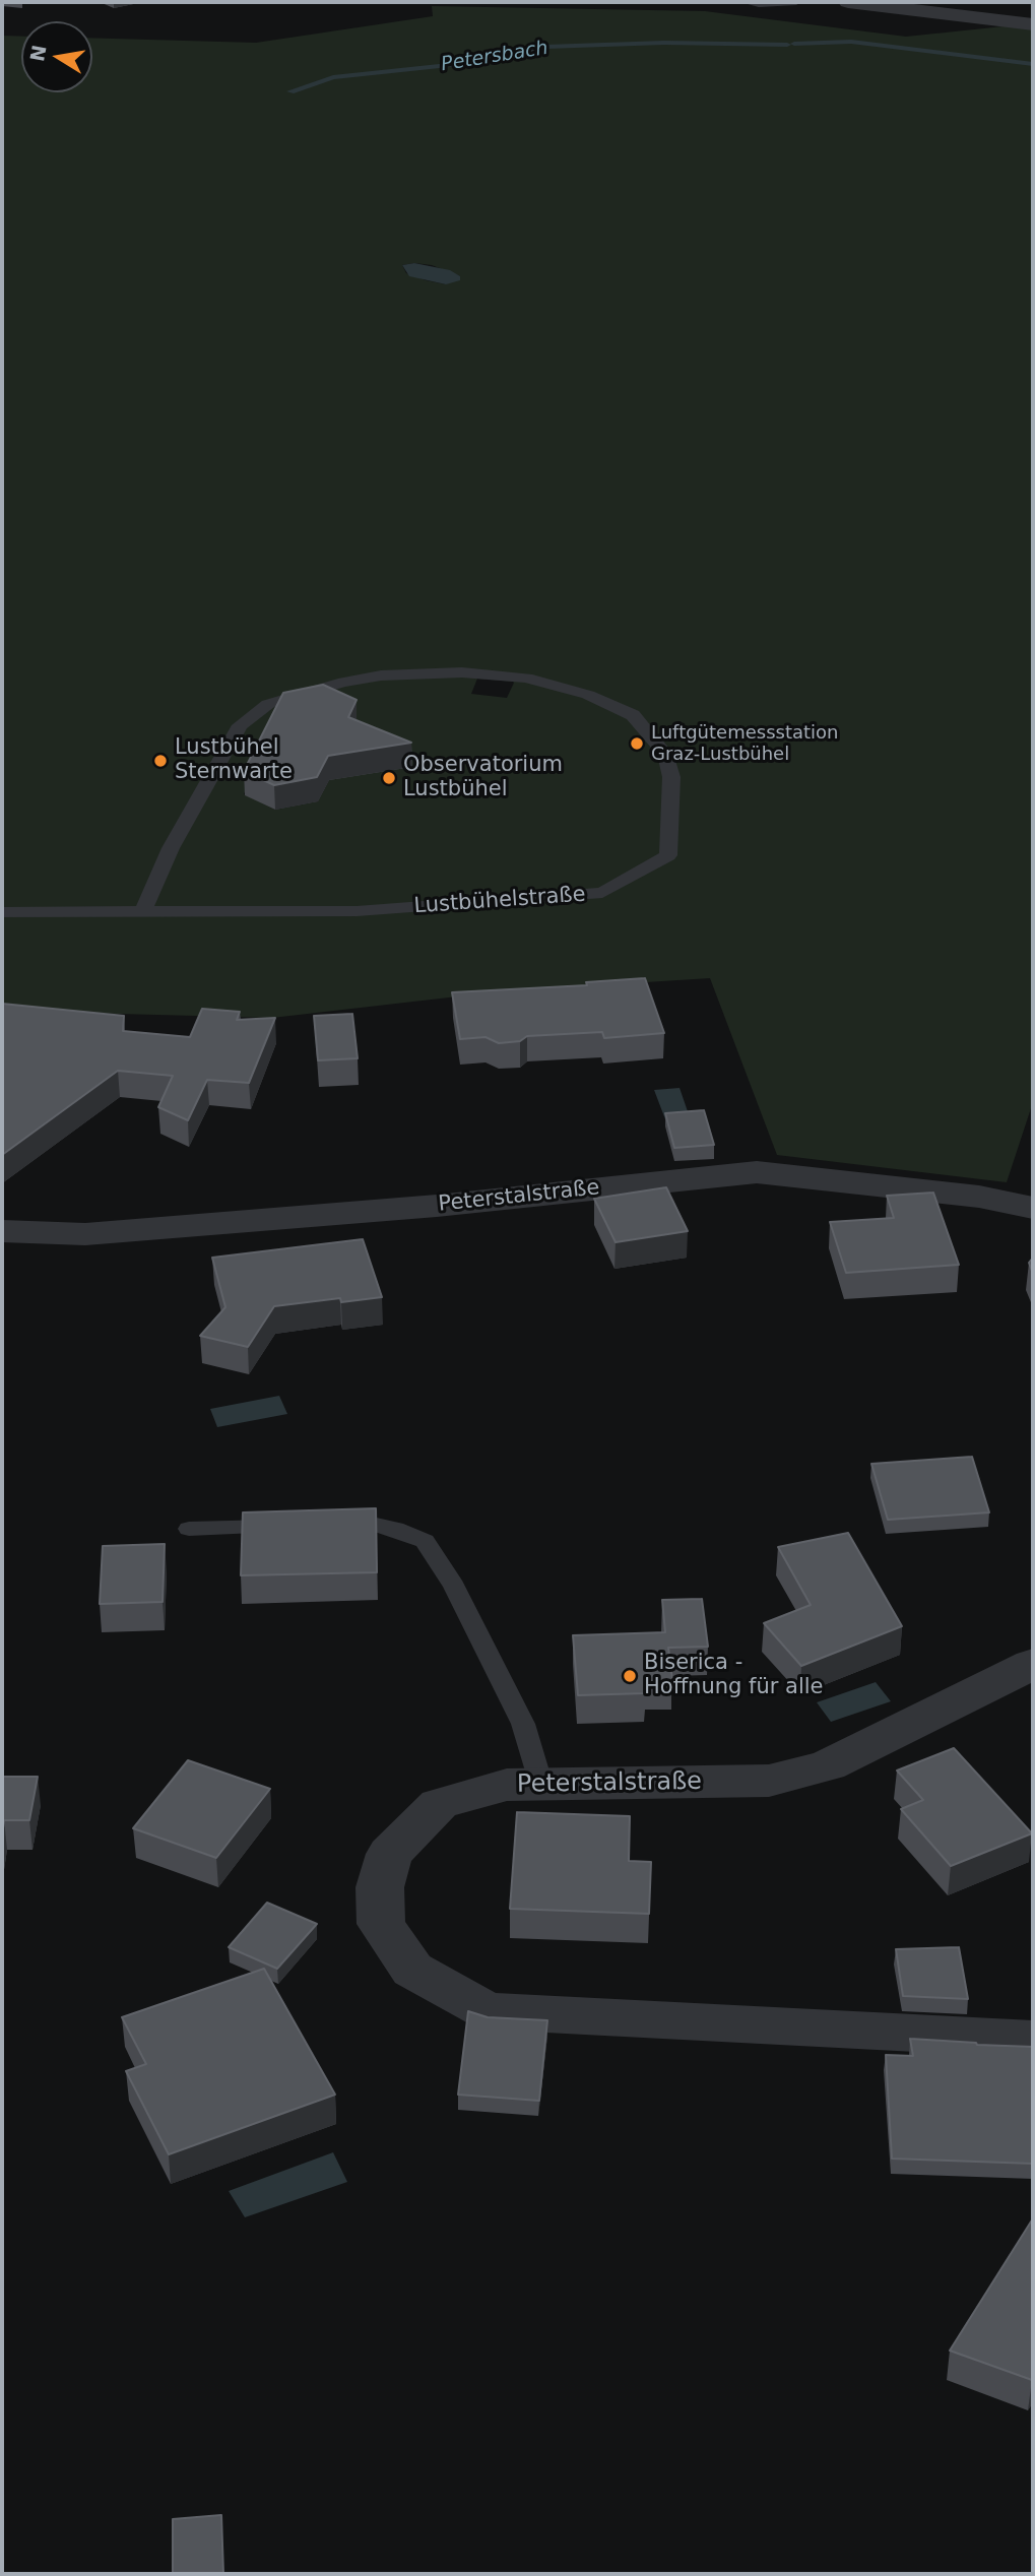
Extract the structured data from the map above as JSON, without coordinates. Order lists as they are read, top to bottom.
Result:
{
  "streets": {
    "street": ["Peterstalstraße"],
    "lane": ["Lustbühelstraße"]
  },
  "water": ["Petersbach"],
  "places": [
    "Luftgütemessstation Graz-Lustbühel",
    "Lustbühel Sternwarte",
    "Observatorium Lustbühel",
    "Biserica - Hoffnung für alle"
  ],
  "north": "left"
}
